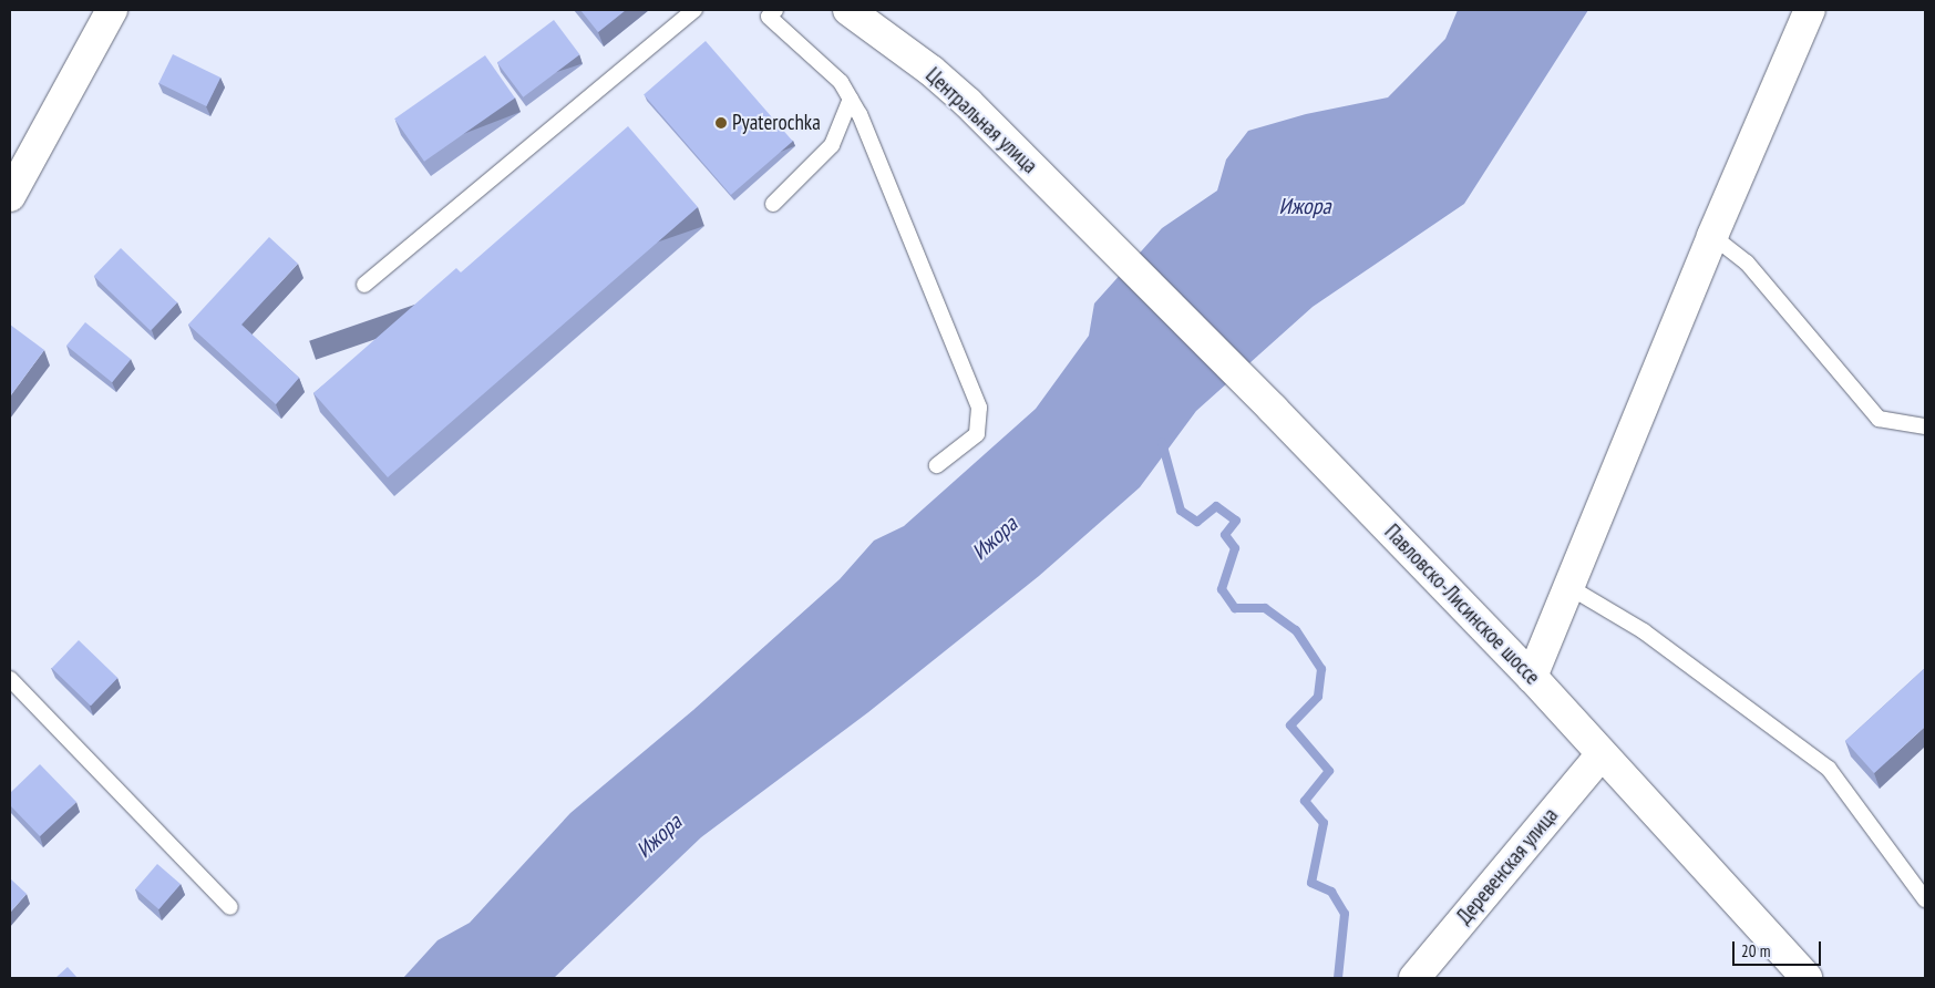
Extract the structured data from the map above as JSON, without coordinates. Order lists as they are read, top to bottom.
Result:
{
  "streets": {
    "main road": ["Центральная улица", "Павловско-Лисинское шоссе", "Деревенская улица"]
  },
  "crossings": [
    ["Центральная улица", "Павловско-Лисинское шоссе"],
    ["Павловско-Лисинское шоссе", "Деревенская улица"]
  ],
  "water": ["Ижора"],
  "places": ["Pyaterochka"],
  "scale_bar": "20 m"
}
